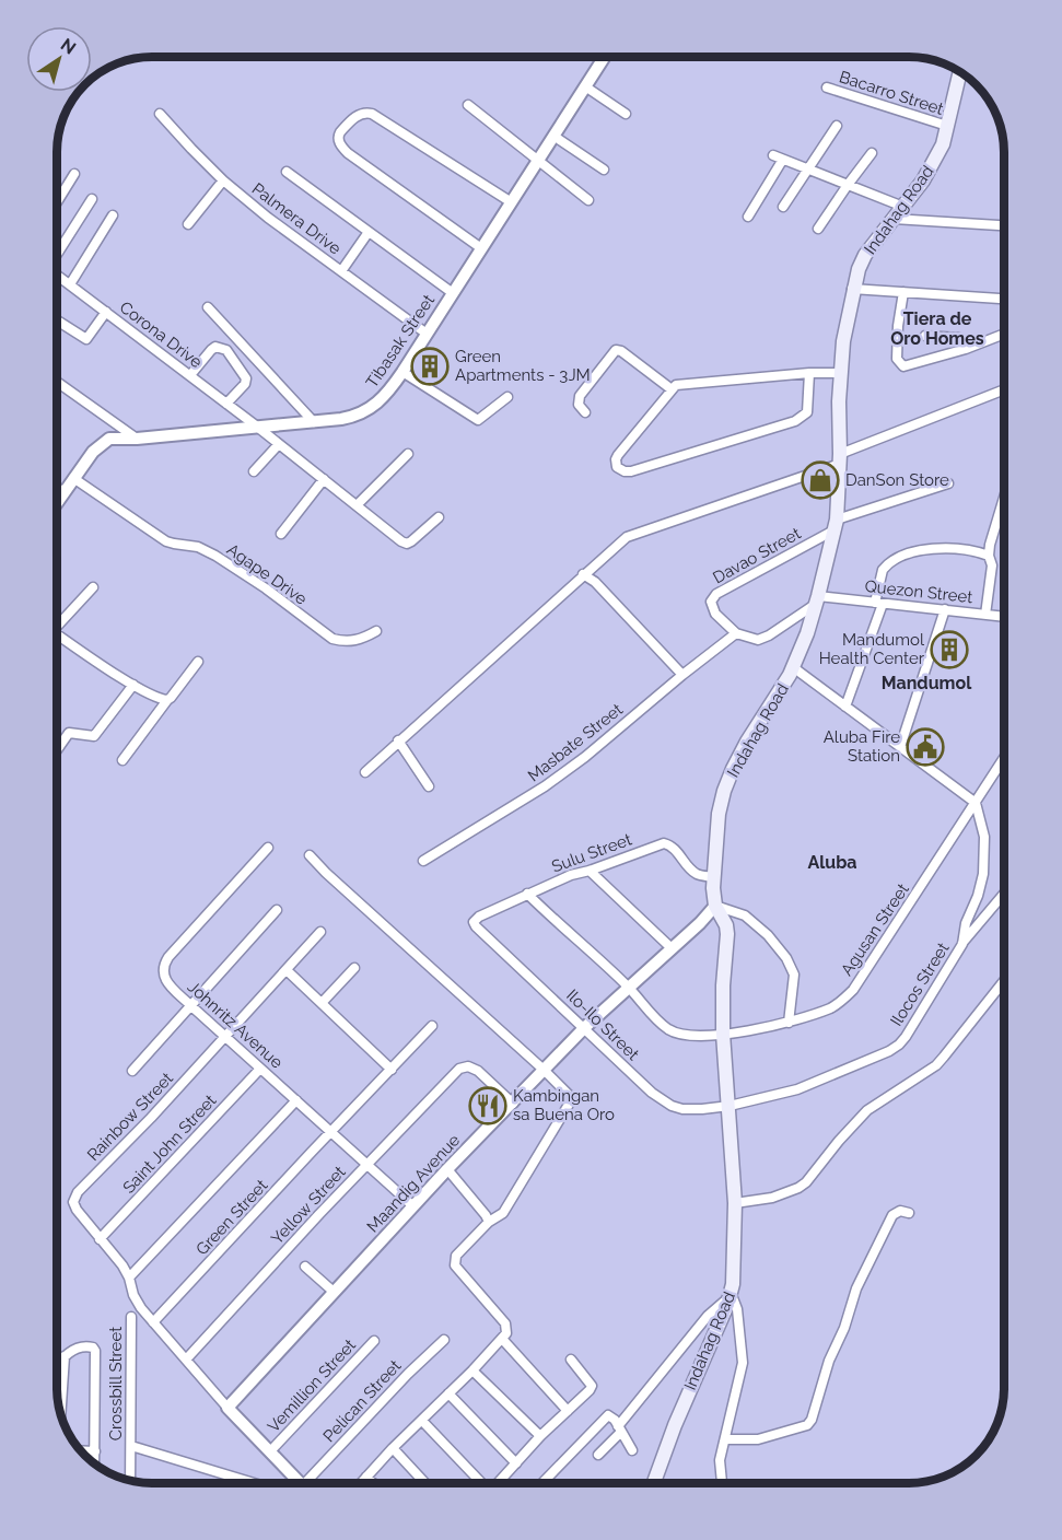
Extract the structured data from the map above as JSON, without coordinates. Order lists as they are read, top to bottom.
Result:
{
  "streets": {
    "main road": ["Indahag Road"],
    "street": [
      "Bacarro Street",
      "Palmera Drive",
      "Corona Drive",
      "Tibasak Street",
      "Davao Street",
      "Agape Drive",
      "Quezon Street",
      "Masbate Street",
      "Sulu Street",
      "Agusan Street",
      "Ilocos Street",
      "Johnritz Avenue",
      "Ilo-Ilo Street",
      "Rainbow Street",
      "Saint John Street",
      "Maandig Avenue",
      "Yellow Street",
      "Green Street",
      "Crossbill Street",
      "Vemillion Street",
      "Pelican Street"
    ]
  },
  "crossings": [
    ["Bacarro Street", "Indahag Road"],
    ["Indahag Road", "Davao Street"],
    ["Indahag Road", "Quezon Street"],
    ["Indahag Road", "Sulu Street"],
    ["Indahag Road", "Agusan Street"],
    ["Indahag Road", "Ilocos Street"],
    ["Indahag Road", "Ilo-Ilo Street"],
    ["Indahag Road", "Maandig Avenue"],
    ["Palmera Drive", "Tibasak Street"],
    ["Corona Drive", "Tibasak Street"],
    ["Tibasak Street", "Agape Drive"],
    ["Davao Street", "Masbate Street"],
    ["Sulu Street", "Agusan Street"],
    ["Sulu Street", "Ilo-Ilo Street"],
    ["Agusan Street", "Ilocos Street"],
    ["Agusan Street", "Maandig Avenue"],
    ["Ilocos Street", "Ilo-Ilo Street"],
    ["Johnritz Avenue", "Rainbow Street"],
    ["Johnritz Avenue", "Saint John Street"],
    ["Johnritz Avenue", "Maandig Avenue"],
    ["Johnritz Avenue", "Yellow Street"],
    ["Johnritz Avenue", "Green Street"],
    ["Ilo-Ilo Street", "Maandig Avenue"],
    ["Rainbow Street", "Saint John Street"],
    ["Rainbow Street", "Maandig Avenue"],
    ["Rainbow Street", "Yellow Street"],
    ["Rainbow Street", "Green Street"],
    ["Maandig Avenue", "Yellow Street"]
  ],
  "districts": ["Tiera de Oro Homes", "Mandumol", "Aluba"],
  "places": {
    "building": ["Green Apartments - 3JM", "Mandumol Health Center"],
    "shop": ["DanSon Store"],
    "public building": ["Aluba Fire Station"],
    "restaurant": ["Kambingan sa Buena Oro"]
  },
  "north": "top right"
}
